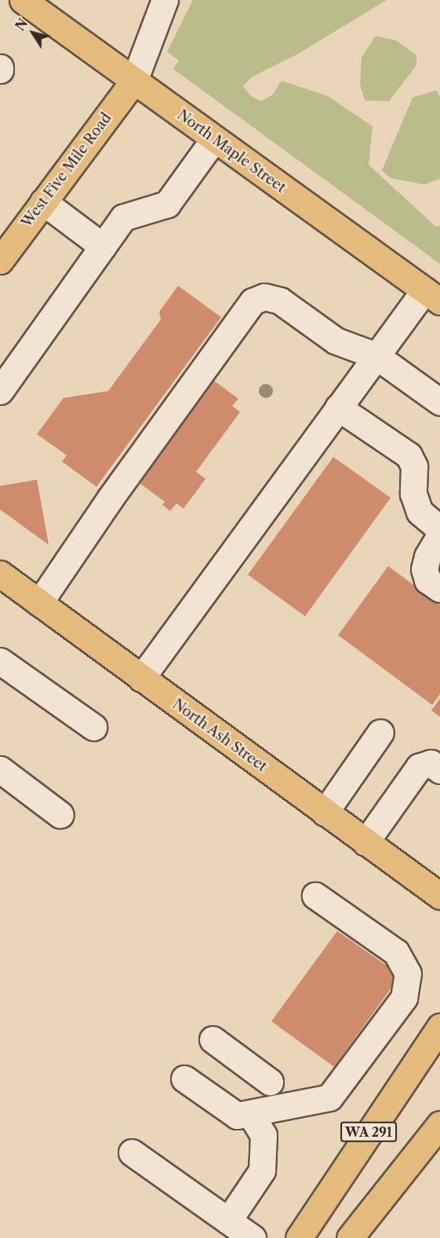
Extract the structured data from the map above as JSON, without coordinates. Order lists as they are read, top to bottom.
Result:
{
  "streets": {
    "main road": [
      "North Maple Street",
      "West Five Mile Road",
      "North Ash Street",
      "WA 291"
    ]
  },
  "crossings": [
    ["North Maple Street", "West Five Mile Road"]
  ],
  "north": "top left"
}
